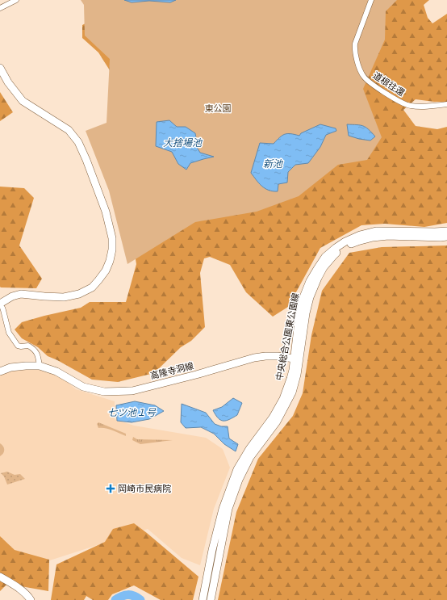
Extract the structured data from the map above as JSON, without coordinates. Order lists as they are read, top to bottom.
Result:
{
  "streets": {
    "street": ["道根往還", "中央総合公園東公園線", "高隆寺洞線"]
  },
  "crossings": [
    ["中央総合公園東公園線", "高隆寺洞線"]
  ],
  "water": ["大捨場池", "新池", "七ツ池１号"],
  "parks": ["東公園"],
  "places": {
    "health": ["岡崎市民病院"]
  }
}
